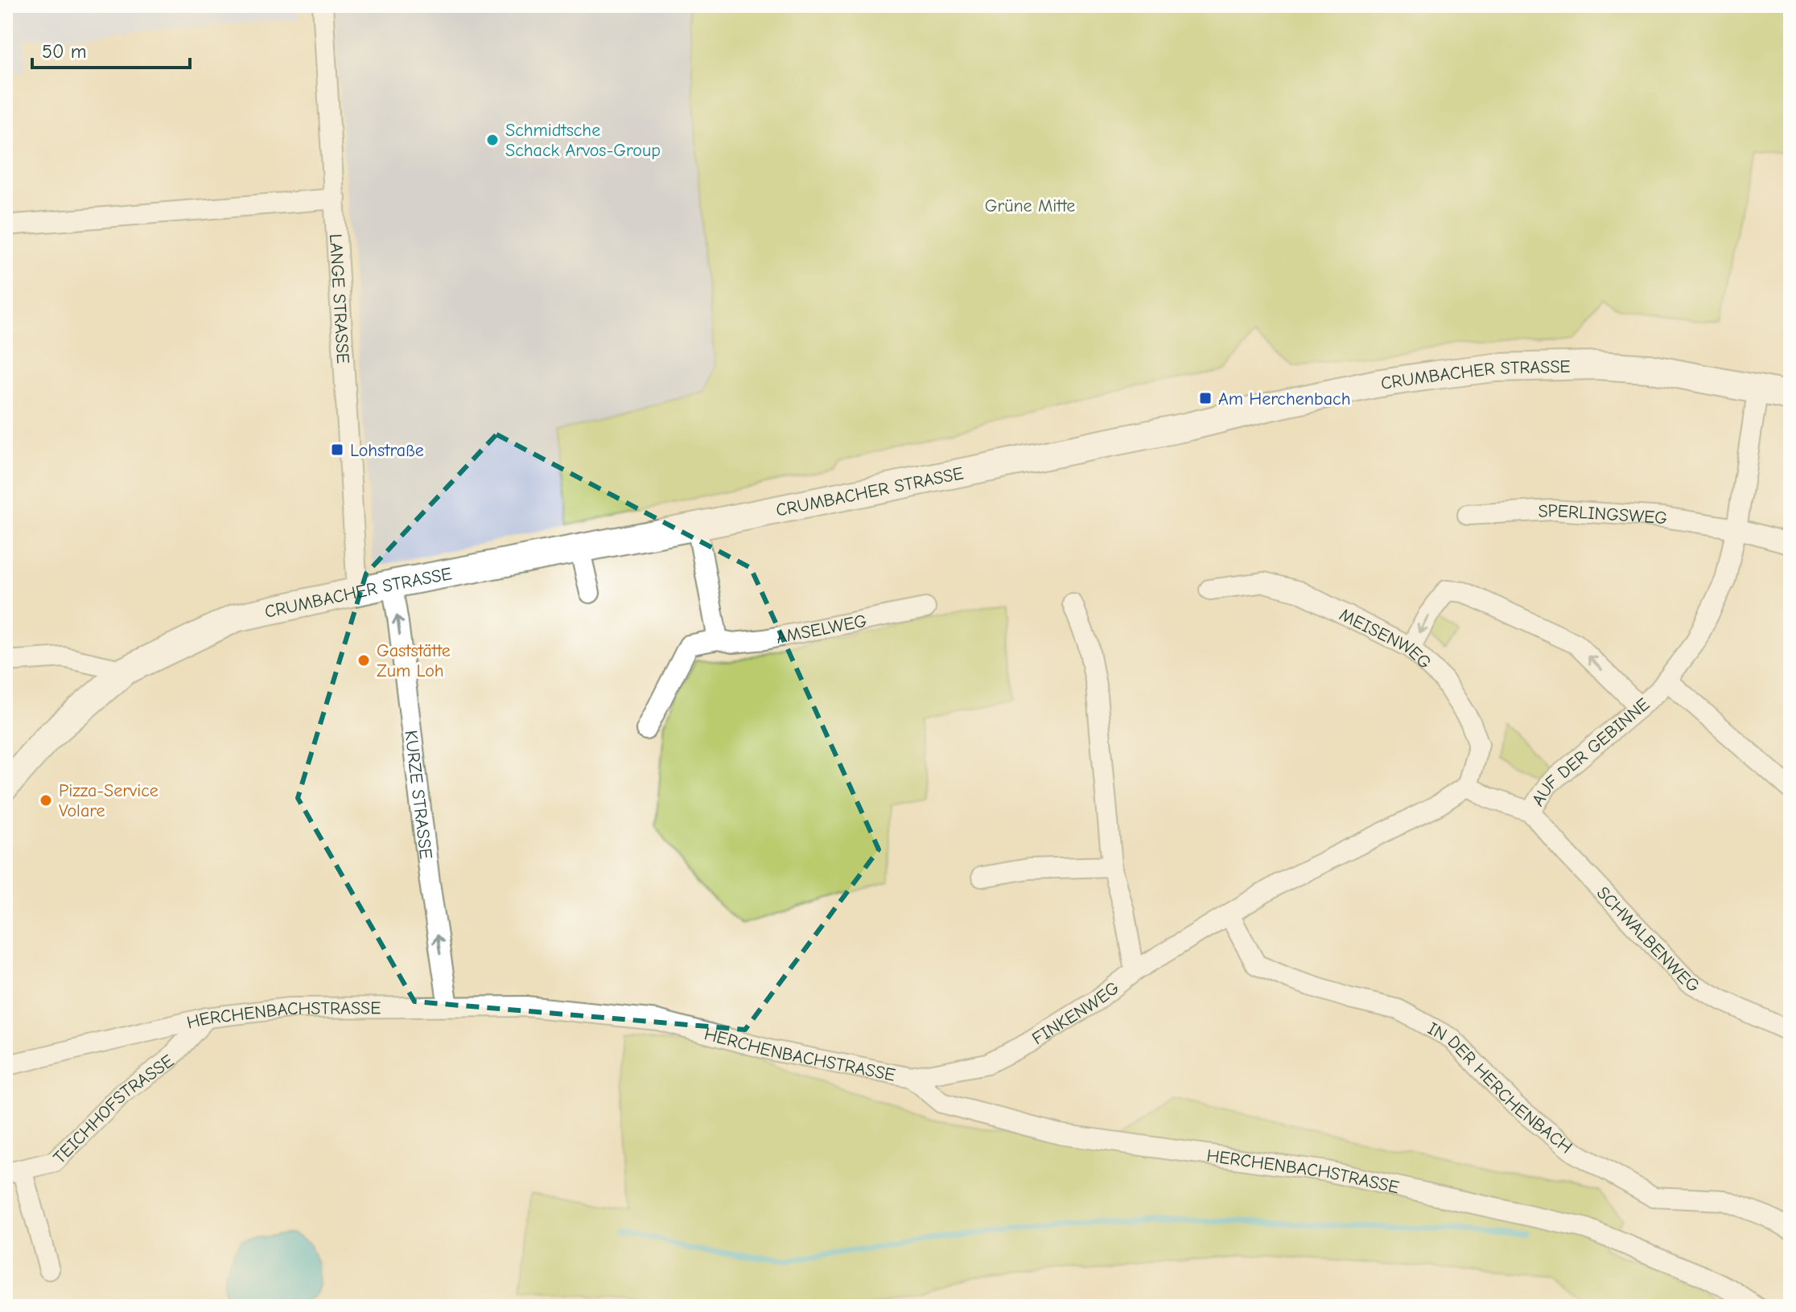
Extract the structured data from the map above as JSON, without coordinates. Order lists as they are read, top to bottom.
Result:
{
  "streets": {
    "main road": ["CRUMBACHER STRASSE"],
    "street": [
      "LANGE STRASSE",
      "SPERLINGSWEG",
      "AMSELWEG",
      "MEISENWEG",
      "AUF DER GEBINNE",
      "KURZE STRASSE",
      "SCHWALBENWEG",
      "FINKENWEG",
      "HERCHENBACHSTRASSE",
      "IN DER HERCHENBACH",
      "TEICHHOFSTRASSE"
    ]
  },
  "crossings": [
    ["LANGE STRASSE", "CRUMBACHER STRASSE"],
    ["CRUMBACHER STRASSE", "AUF DER GEBINNE"],
    ["CRUMBACHER STRASSE", "KURZE STRASSE"],
    ["SPERLINGSWEG", "AUF DER GEBINNE"],
    ["MEISENWEG", "AUF DER GEBINNE"],
    ["AUF DER GEBINNE", "SCHWALBENWEG"],
    ["KURZE STRASSE", "HERCHENBACHSTRASSE"],
    ["FINKENWEG", "HERCHENBACHSTRASSE"],
    ["HERCHENBACHSTRASSE", "TEICHHOFSTRASSE"]
  ],
  "one_way": ["KURZE STRASSE"],
  "parks": ["Grüne Mitte"],
  "places": {
    "other": ["Schmidtsche Schack Arvos-Group", "Gaststätte Zum Loh", "Pizza-Service Volare"],
    "transit": ["Am Herchenbach", "Lohstraße"]
  },
  "scale_bar": "50 m"
}
